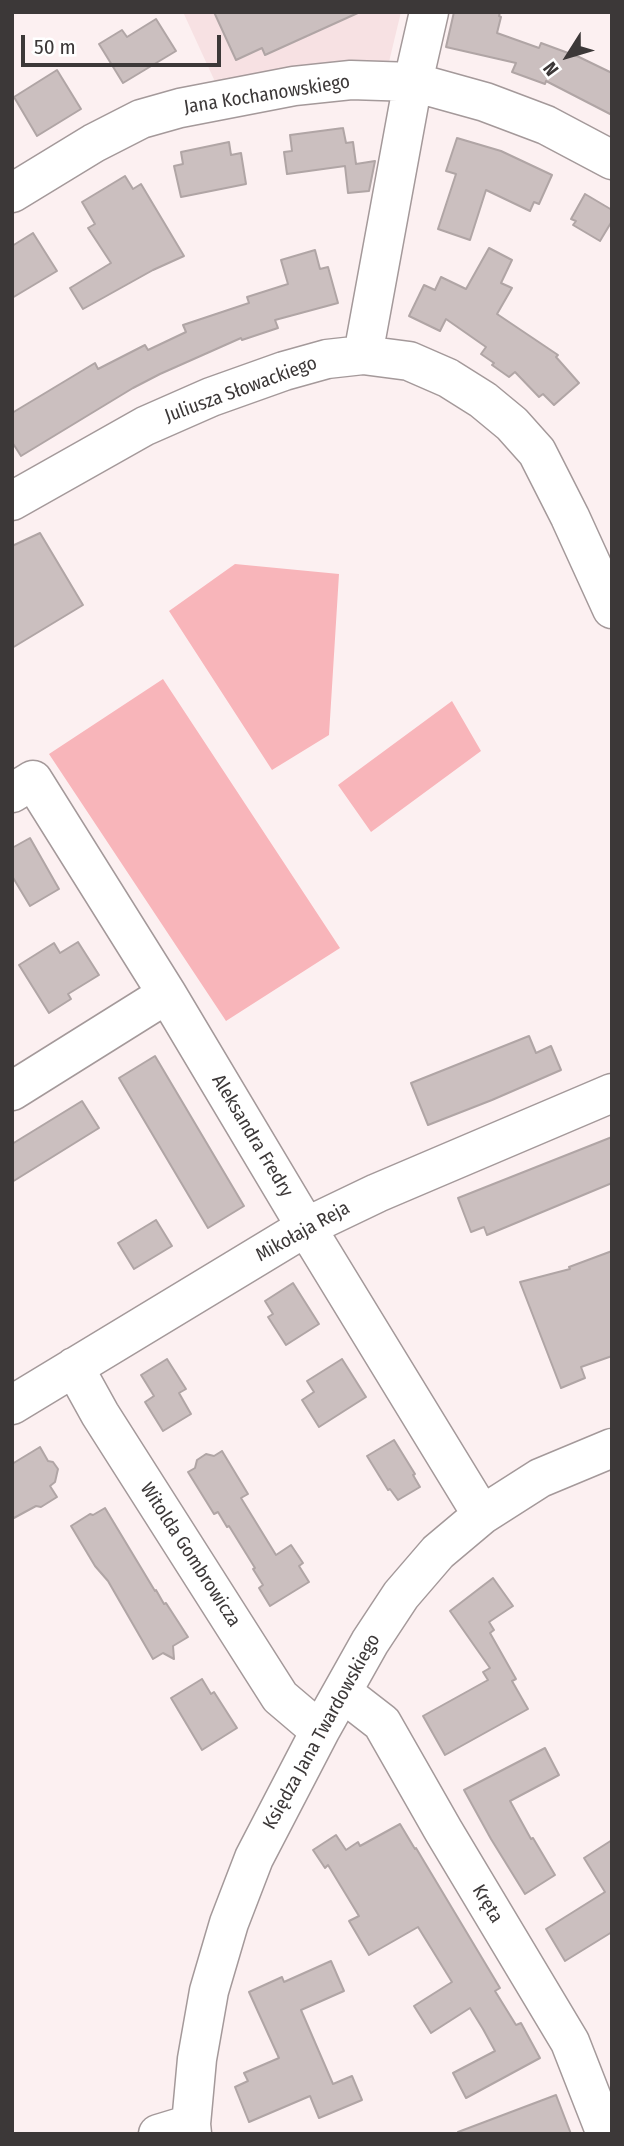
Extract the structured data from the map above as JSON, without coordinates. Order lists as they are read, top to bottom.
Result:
{
  "streets": {
    "street": [
      "Jana Kochanowskiego",
      "Juliusza Słowackiego",
      "Aleksandra Fredry",
      "Mikołaja Reja",
      "Witolda Gombrowicza",
      "Księdza Jana Twardowskiego",
      "Kręta"
    ]
  },
  "crossings": [
    ["Aleksandra Fredry", "Mikołaja Reja"],
    ["Aleksandra Fredry", "Księdza Jana Twardowskiego"],
    ["Mikołaja Reja", "Witolda Gombrowicza"],
    ["Witolda Gombrowicza", "Księdza Jana Twardowskiego"],
    ["Księdza Jana Twardowskiego", "Kręta"]
  ],
  "scale_bar": "50 m",
  "north": "bottom left"
}
